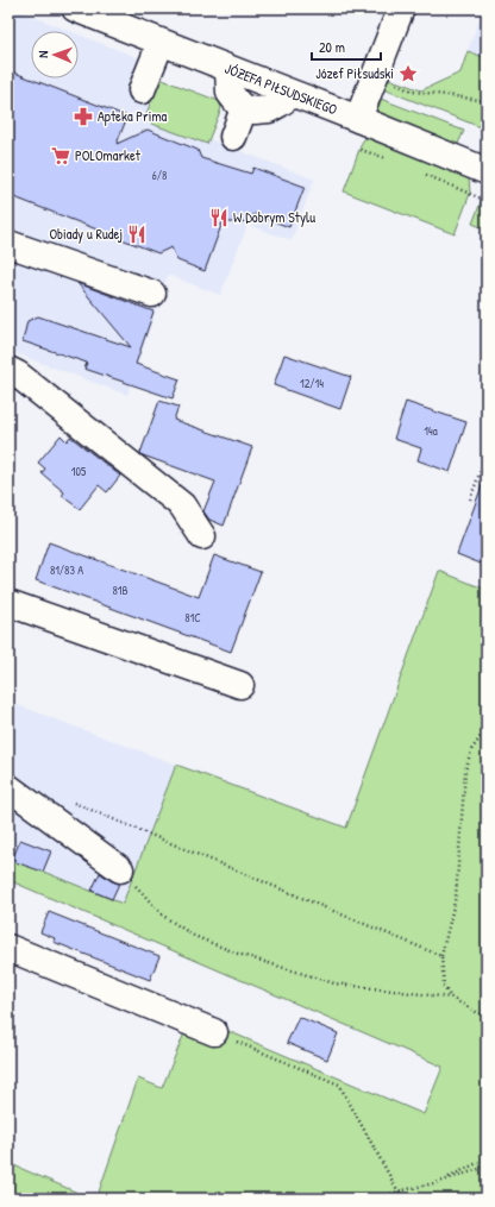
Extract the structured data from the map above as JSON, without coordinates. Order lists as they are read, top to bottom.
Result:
{
  "streets": {
    "street": ["JÓZEFA PIŁSUDSKIEGO"]
  },
  "places": {
    "place": ["Józef Piłsudski"],
    "pharmacy": ["Apteka Prima"],
    "supermarket": ["POLOmarket"],
    "restaurant": ["W Dobrym Stylu", "Obiady u Rudej"]
  },
  "house_numbers": [
    "6/8",
    "12/14",
    "14a",
    "105",
    "81/83 A",
    "81B",
    "81C"
  ],
  "scale_bar": "20 m",
  "north": "left"
}
